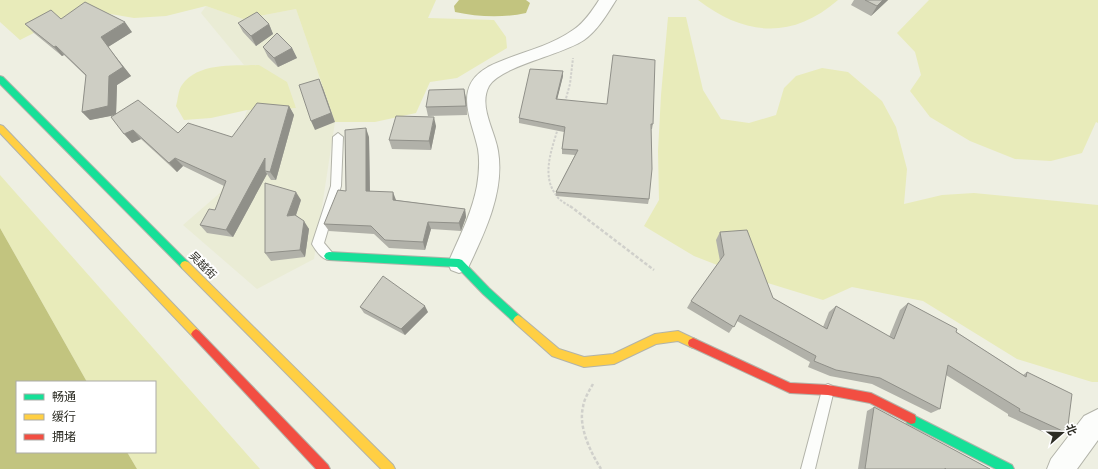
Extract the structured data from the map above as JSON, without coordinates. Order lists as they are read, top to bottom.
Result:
{
  "streets": {
    "main road": ["吴越街"]
  },
  "legend": ["畅通", "缓行", "拥堵"],
  "north": "right"
}
